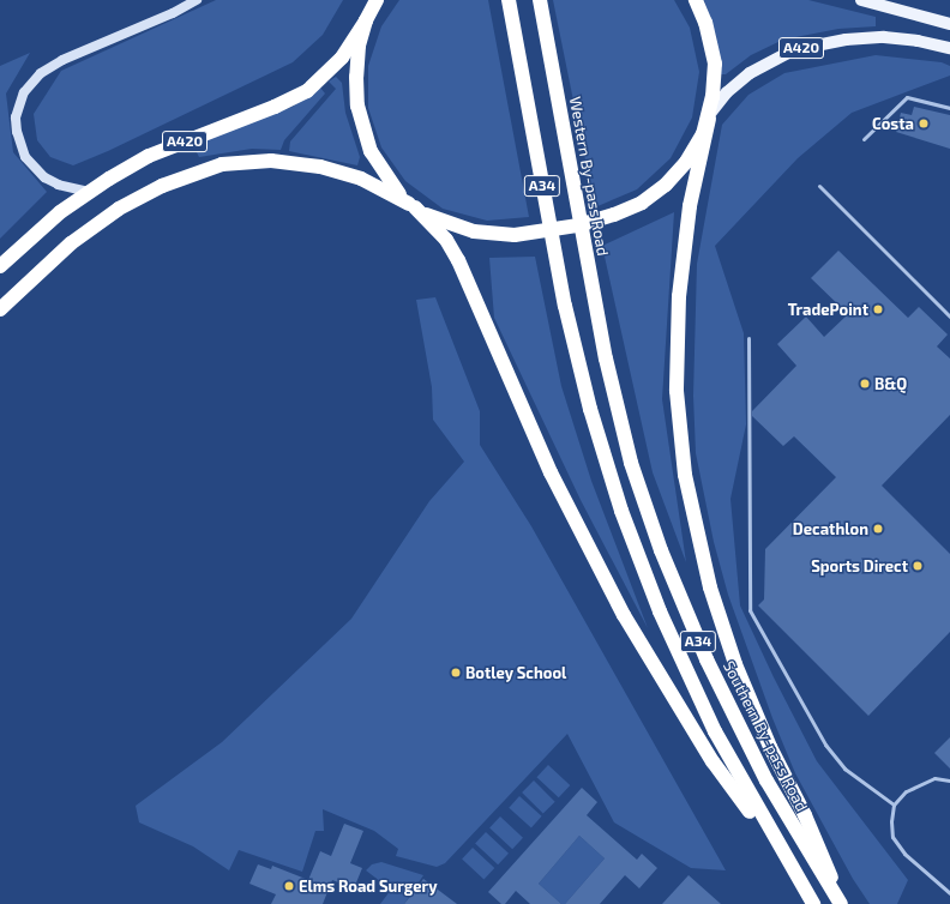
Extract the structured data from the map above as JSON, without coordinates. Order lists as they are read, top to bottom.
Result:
{
  "streets": {
    "highway": [
      "A420",
      "Western By-pass Road",
      "A34",
      "Southern By-pass Road"
    ]
  },
  "crossings": [
    ["Western By-pass Road", "Southern By-pass Road"]
  ],
  "places": [
    "Costa",
    "TradePoint",
    "B&Q",
    "Decathlon",
    "Sports Direct",
    "Botley School",
    "Elms Road Surgery"
  ]
}
